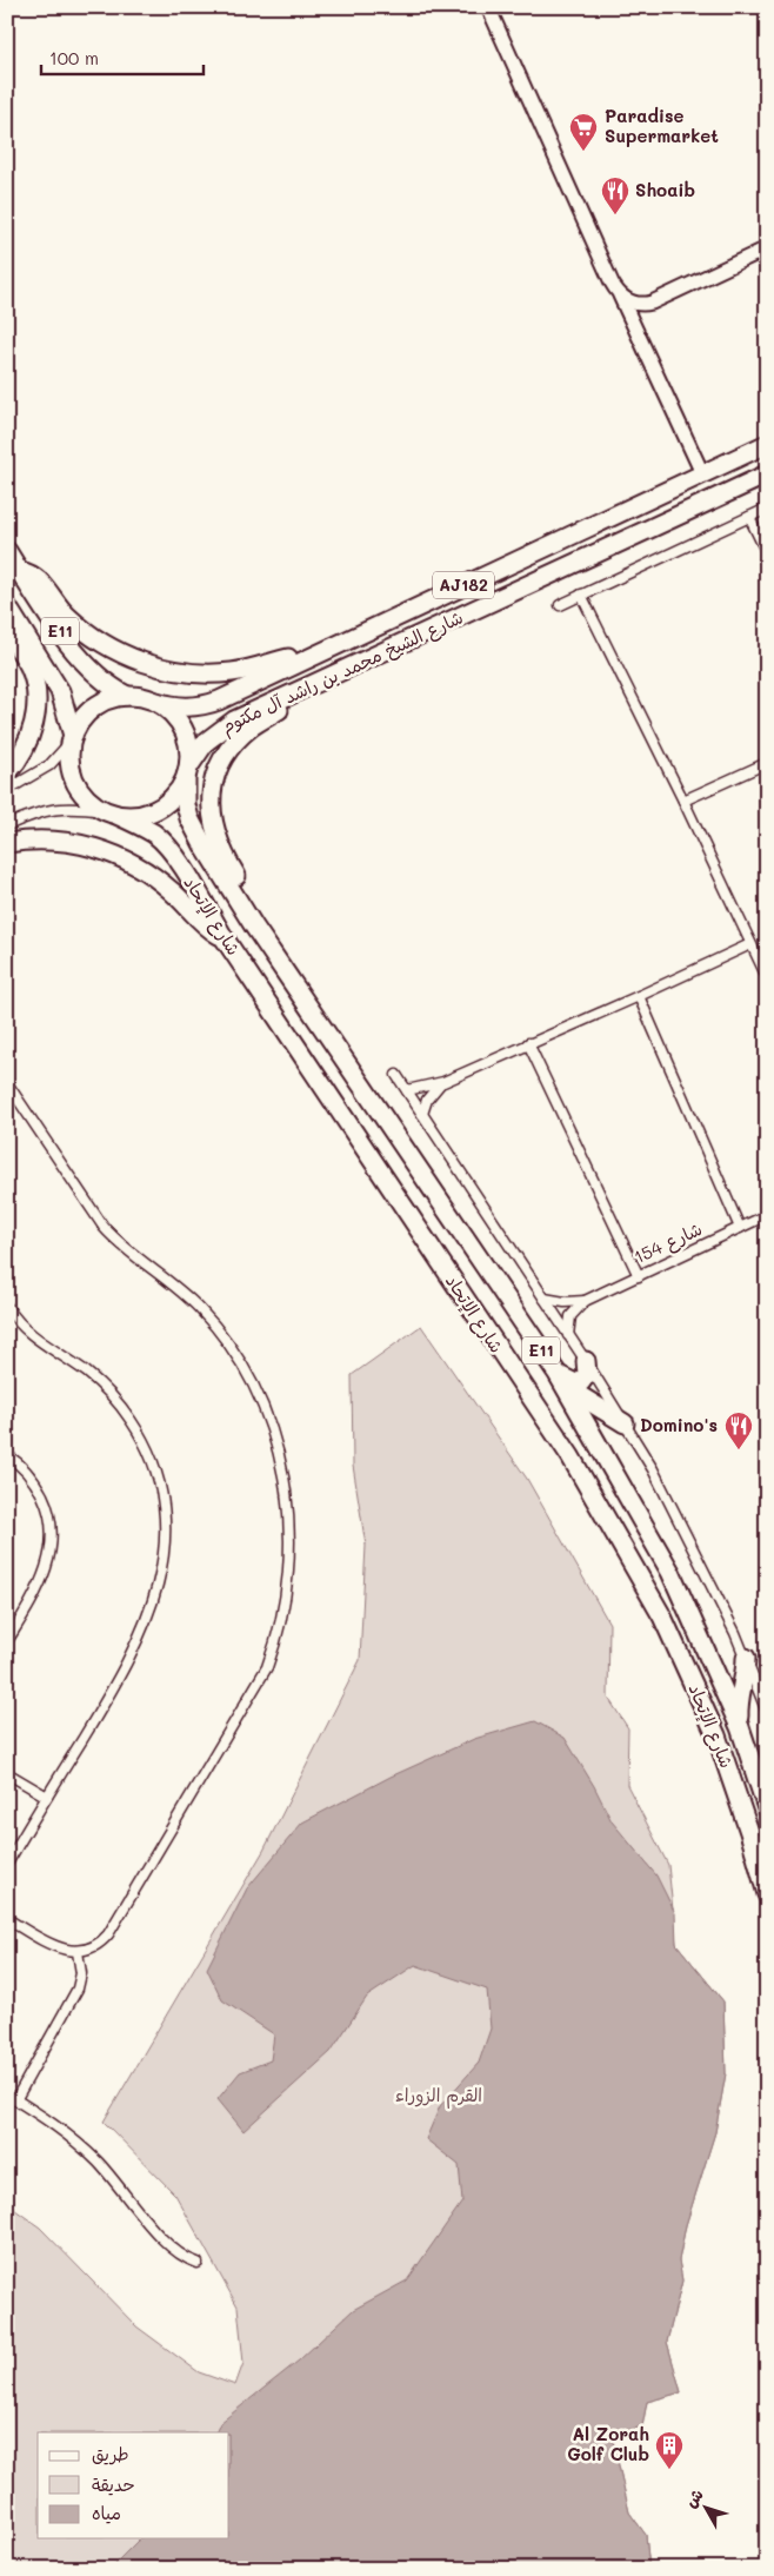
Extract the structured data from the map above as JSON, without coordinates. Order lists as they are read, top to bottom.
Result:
{
  "streets": {
    "highway": [
      "AJ182",
      "E11",
      "شارع الشيخ محمد بن راشد آل مكتوم",
      "شارع الإتحاد"
    ],
    "street": ["شارع 154"]
  },
  "crossings": [
    ["E11", "شارع الشيخ محمد بن راشد آل مكتوم"],
    ["E11", "شارع الإتحاد"],
    ["شارع الشيخ محمد بن راشد آل مكتوم", "شارع الإتحاد"]
  ],
  "parks": ["القرم الزوراء"],
  "places": {
    "supermarket": ["Paradise Supermarket"],
    "restaurant": ["Shoaib", "Domino's"],
    "building": ["Al Zorah Golf Club"]
  },
  "legend": ["طريق", "حديقة", "مياه"],
  "scale_bar": "100 m",
  "north": "top left"
}
